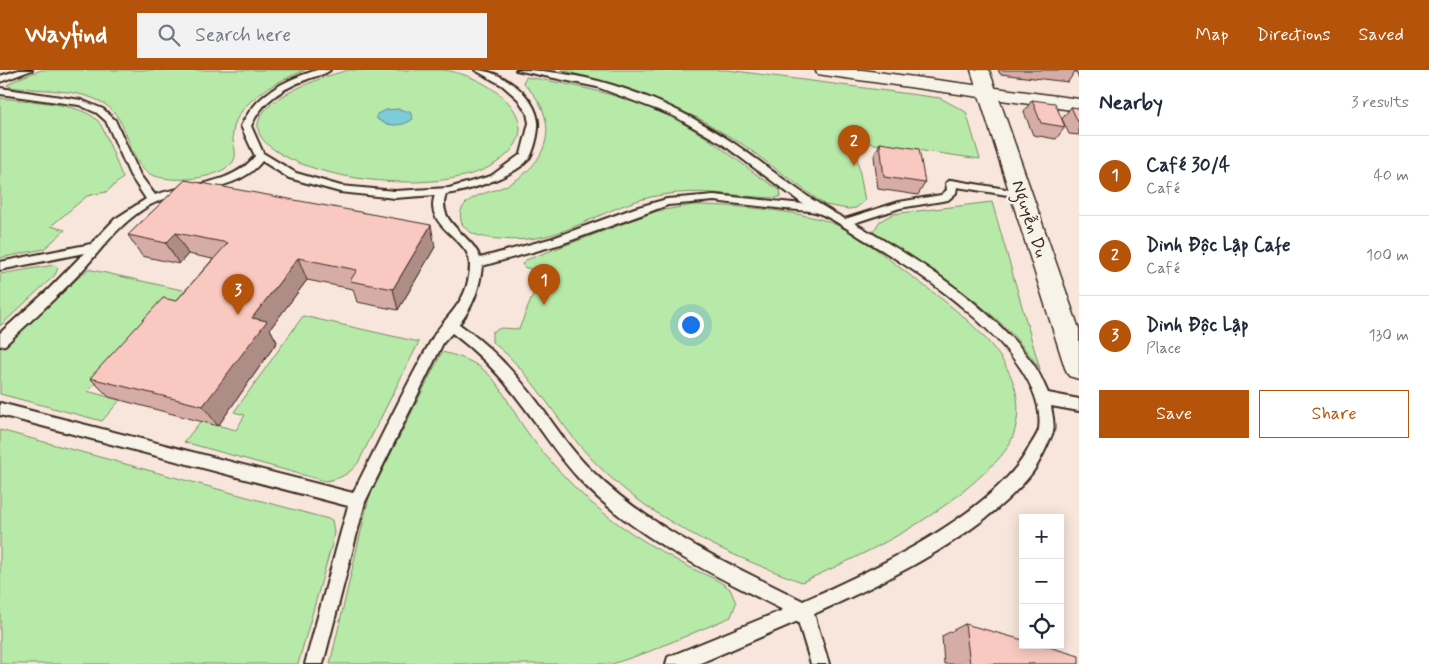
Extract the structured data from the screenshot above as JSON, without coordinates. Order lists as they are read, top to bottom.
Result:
{
  "streets": {
    "street": ["Nguyễn Du"]
  },
  "page": {
    "header": "Wayfind",
    "search": "Search here",
    "nav": ["Map", "Directions", "Saved"],
    "heading": ["Nearby", "3 results"],
    "pins": ["2", "1", "3"],
    "list": [
      {
        "mark": "1",
        "name": "Café 30/4",
        "note": "Café",
        "value": "40 m"
      },
      {
        "mark": "2",
        "name": "Dinh Độc Lập Cafe",
        "note": "Café",
        "value": "100 m"
      },
      {
        "mark": "3",
        "name": "Dinh Độc Lập",
        "note": "Place",
        "value": "130 m"
      }
    ],
    "buttons": ["Save", "Share"],
    "map_buttons": ["+", "−"]
  }
}
